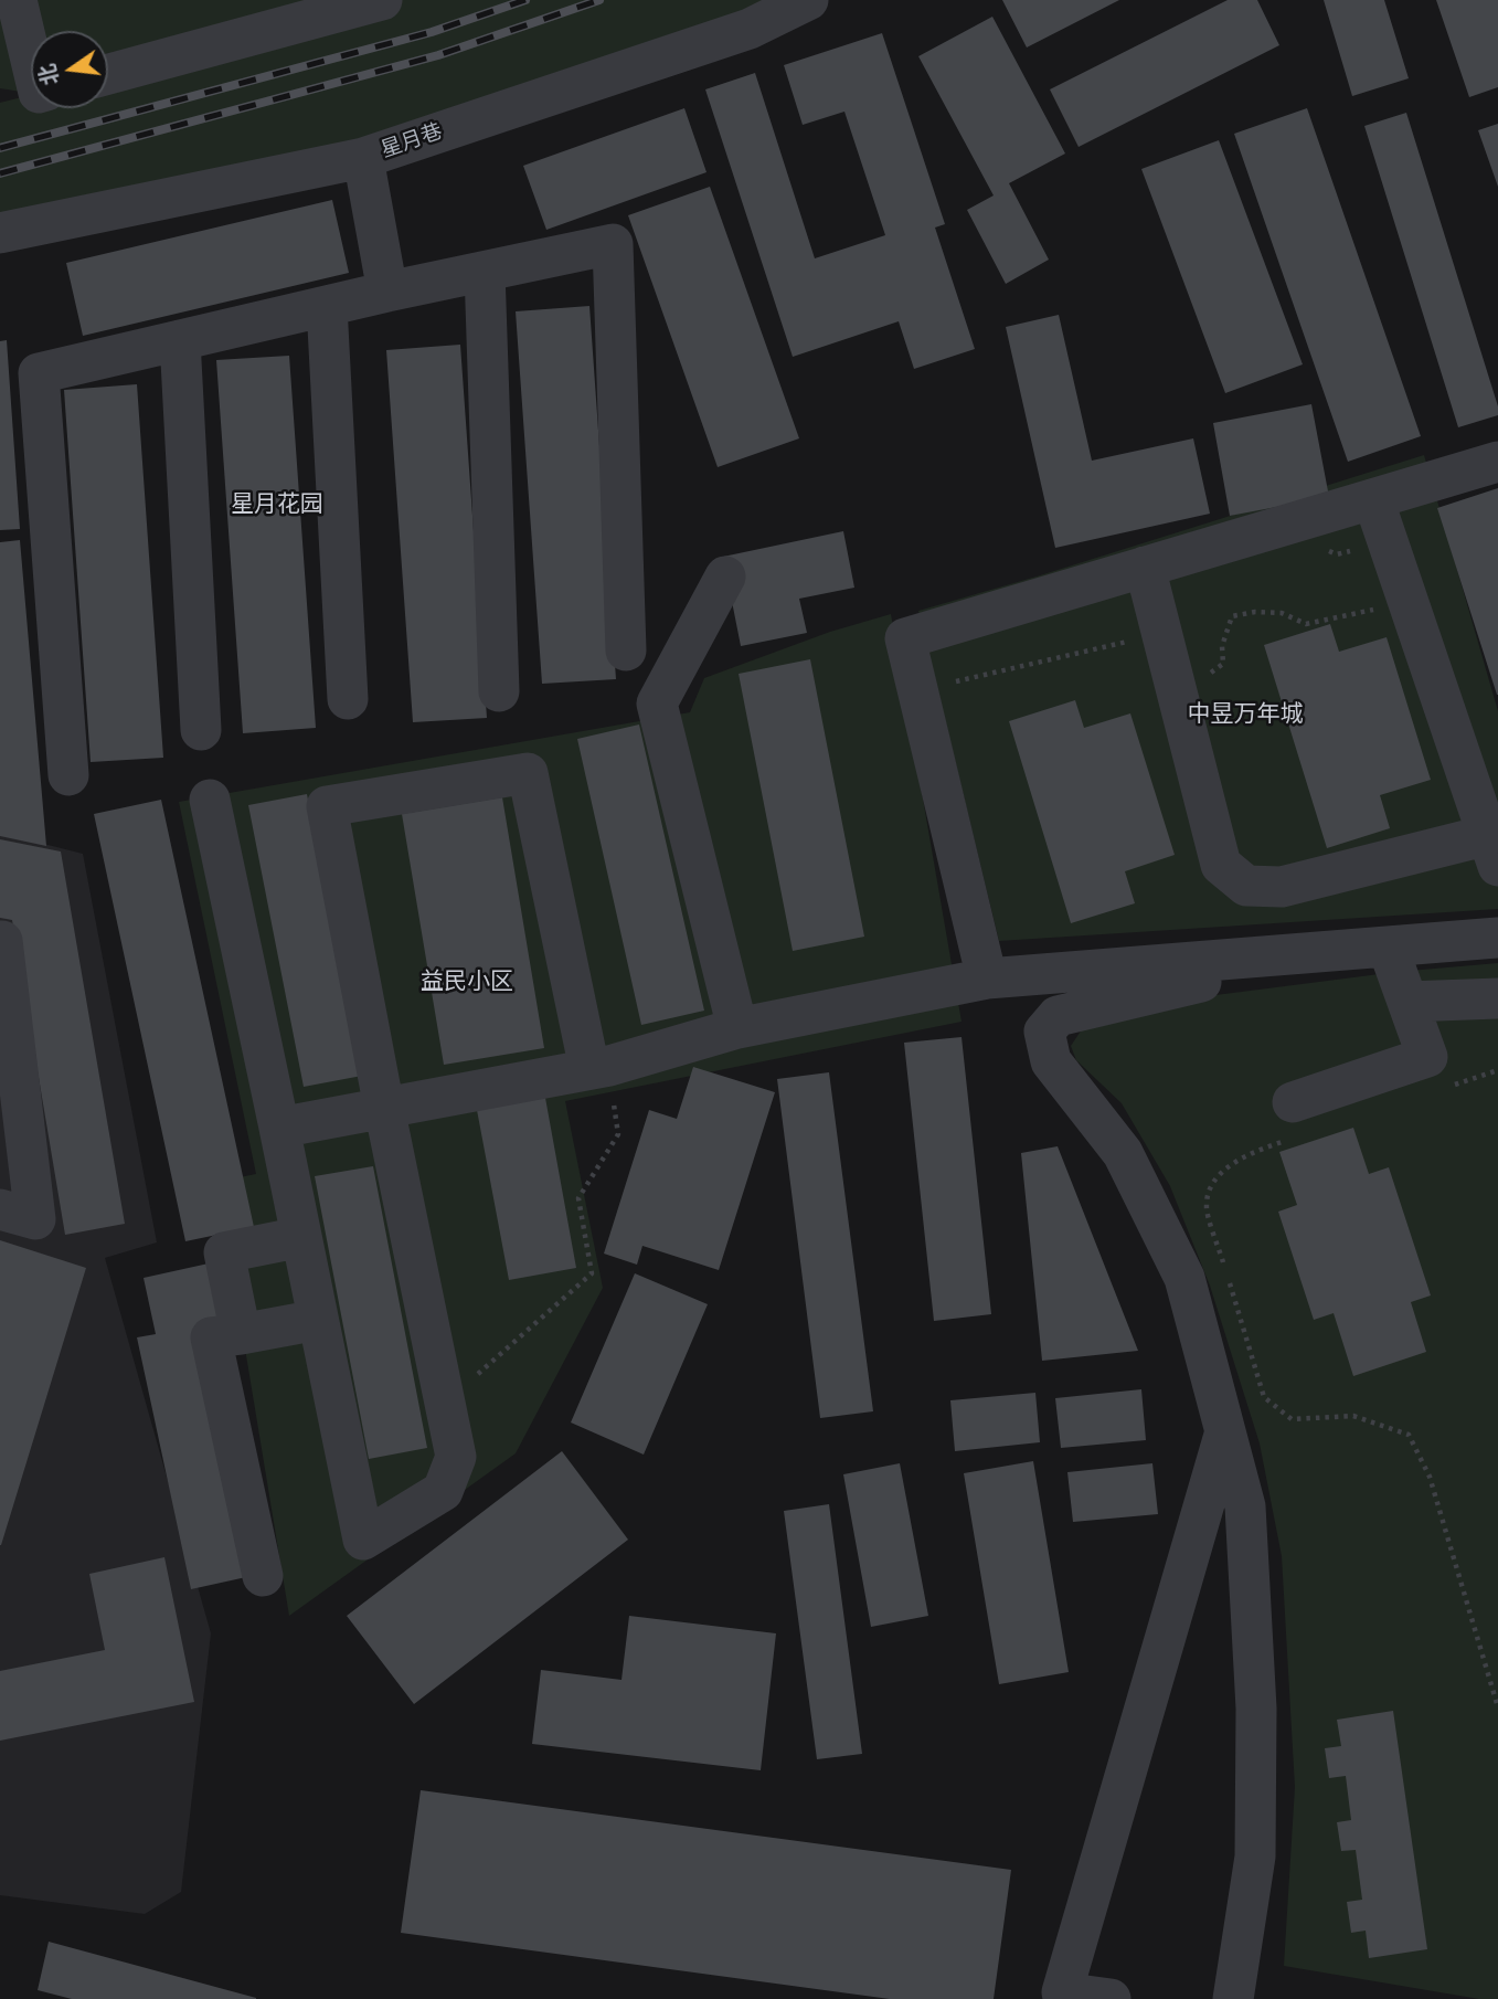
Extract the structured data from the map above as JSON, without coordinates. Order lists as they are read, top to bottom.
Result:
{
  "streets": {
    "street": ["星月巷"]
  },
  "districts": ["星月花园", "中昱万年城", "益民小区"],
  "north": "left"
}
